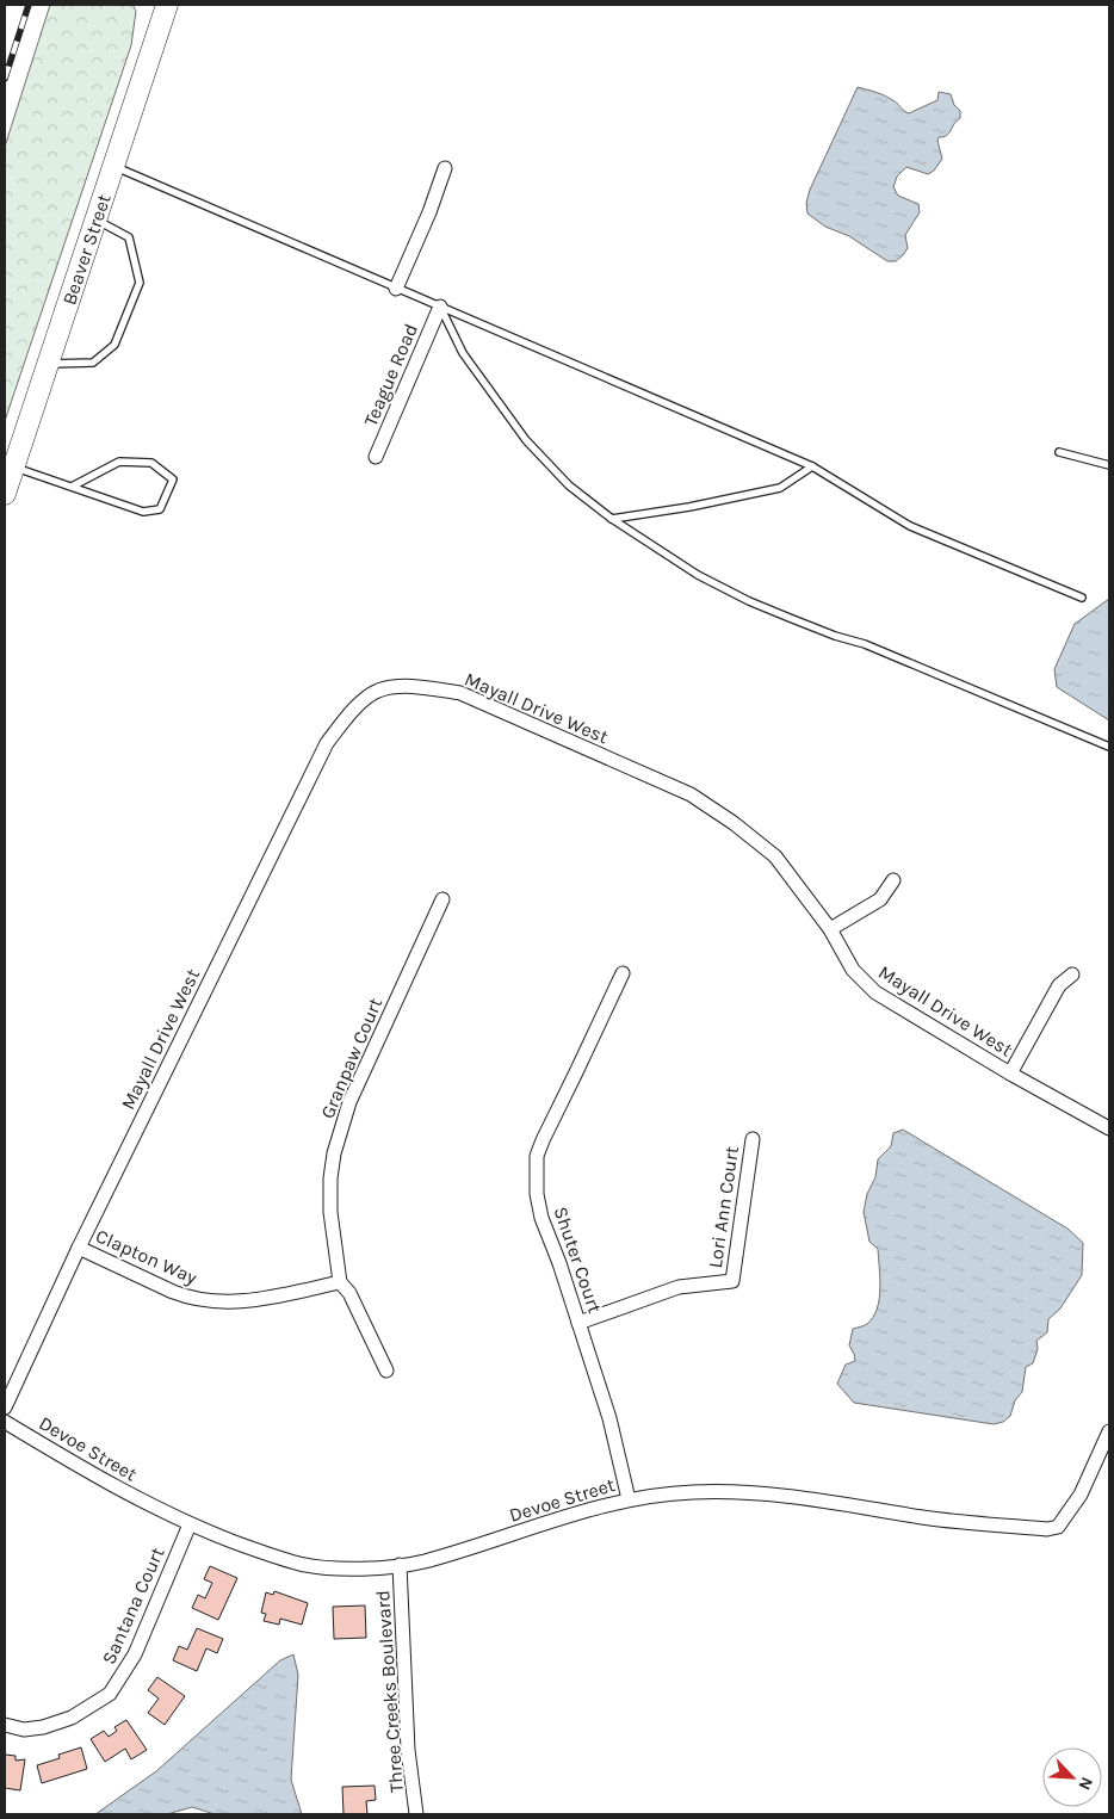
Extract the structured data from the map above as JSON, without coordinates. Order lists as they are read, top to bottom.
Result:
{
  "streets": {
    "main road": ["Beaver Street"],
    "street": [
      "Teague Road",
      "Mayall Drive West",
      "Granpaw Court",
      "Lori Ann Court",
      "Clapton Way",
      "Shuter Court",
      "Devoe Street",
      "Santana Court",
      "Three Creeks Boulevard"
    ]
  },
  "crossings": [
    ["Mayall Drive West", "Clapton Way"],
    ["Granpaw Court", "Clapton Way"],
    ["Lori Ann Court", "Shuter Court"],
    ["Shuter Court", "Devoe Street"],
    ["Devoe Street", "Santana Court"],
    ["Devoe Street", "Three Creeks Boulevard"]
  ],
  "north": "bottom right"
}
